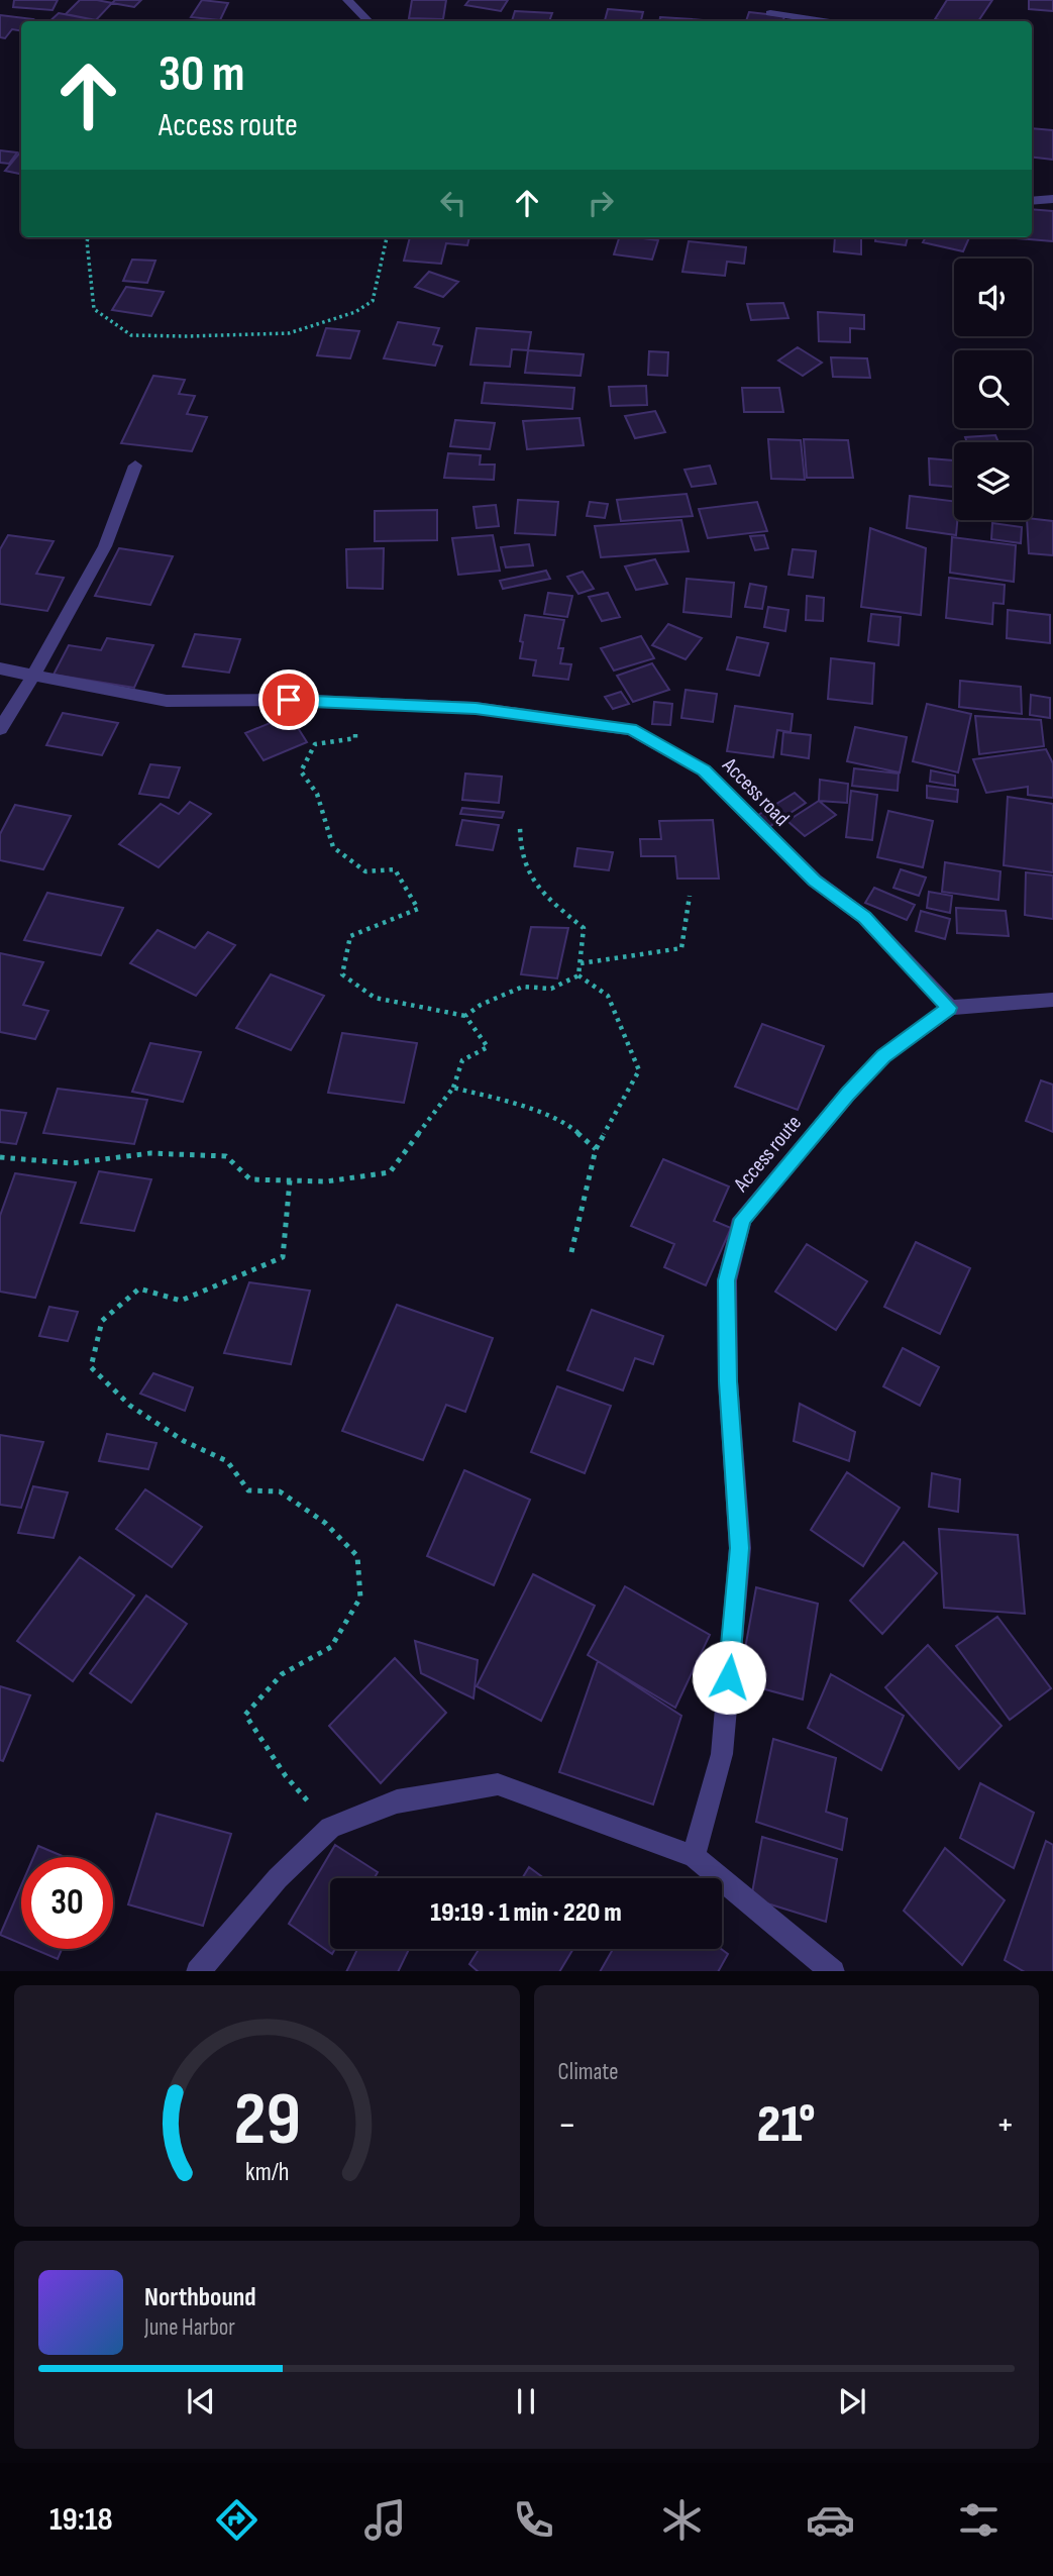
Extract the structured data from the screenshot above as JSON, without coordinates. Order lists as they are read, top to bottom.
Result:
{
  "streets": {
    "street": ["Access road", "Access route"]
  },
  "crossings": [
    ["Access road", "Access route"]
  ],
  "page": {
    "turn": ["30 m", "Access route"],
    "limit": "30",
    "trip": "19:19 · 1 min · 220 m",
    "tile": "Climate",
    "heat": ["−", "21°", "+"],
    "song": ["Northbound", "June Harbor"],
    "tabs": "19:18",
    "gauge": ["29", "km/h"]
  }
}
